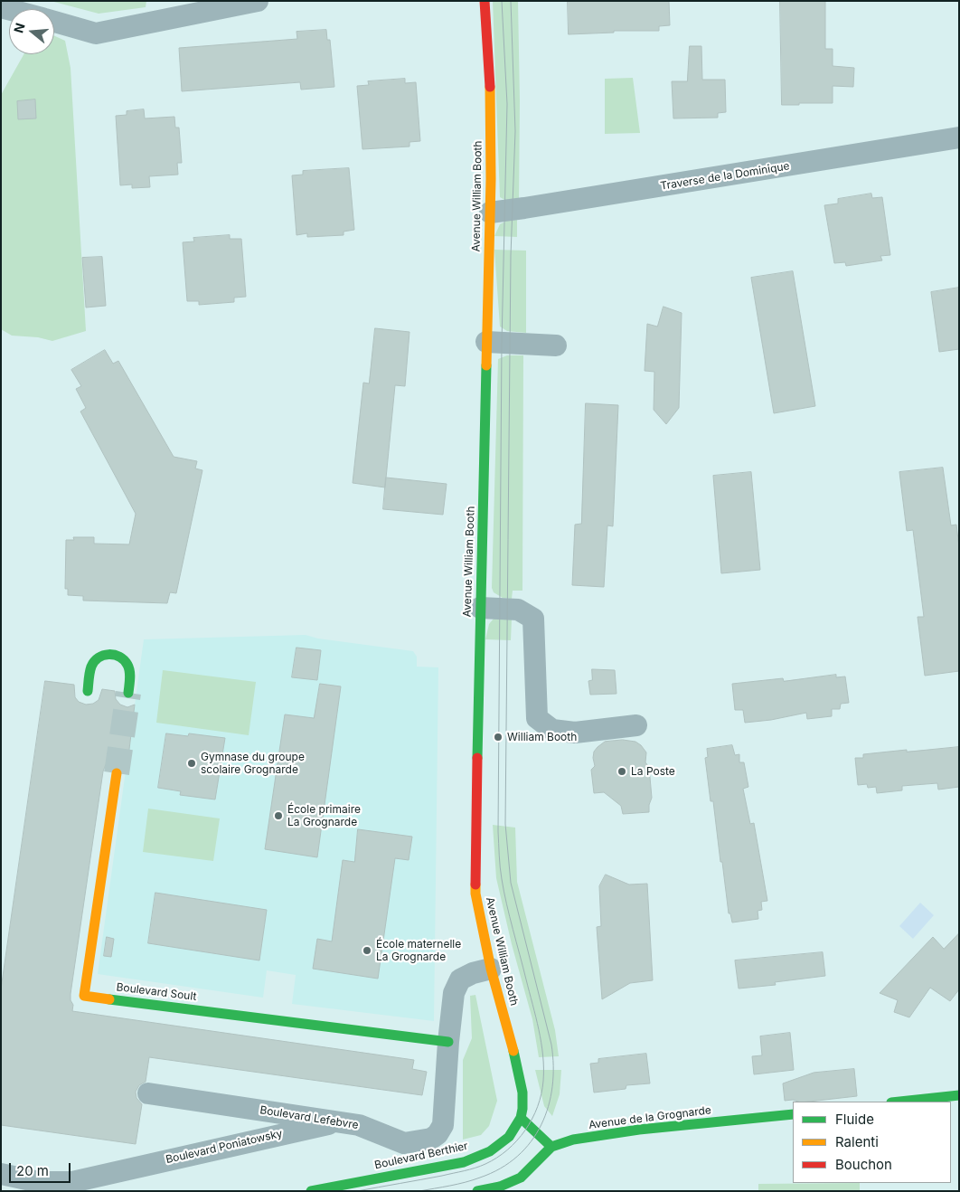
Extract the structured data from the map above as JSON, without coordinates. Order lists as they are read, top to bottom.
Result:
{
  "streets": {
    "street": [
      "Traverse de la Dominique",
      "Avenue William Booth",
      "Boulevard Soult",
      "Boulevard Lefebvre",
      "Avenue de la Grognarde",
      "Boulevard Poniatowsky",
      "Boulevard Berthier"
    ]
  },
  "crossings": [
    ["Traverse de la Dominique", "Avenue William Booth"],
    ["Avenue William Booth", "Boulevard Lefebvre"],
    ["Avenue William Booth", "Boulevard Berthier"],
    ["Boulevard Soult", "Boulevard Lefebvre"],
    ["Boulevard Lefebvre", "Boulevard Poniatowsky"]
  ],
  "places": [
    "William Booth",
    "Gymnase du groupe scolaire Grognarde",
    "La Poste",
    "École primaire La Grognarde",
    "École maternelle La Grognarde"
  ],
  "legend": ["Fluide", "Ralenti", "Bouchon"],
  "scale_bar": "20 m",
  "north": "left"
}
